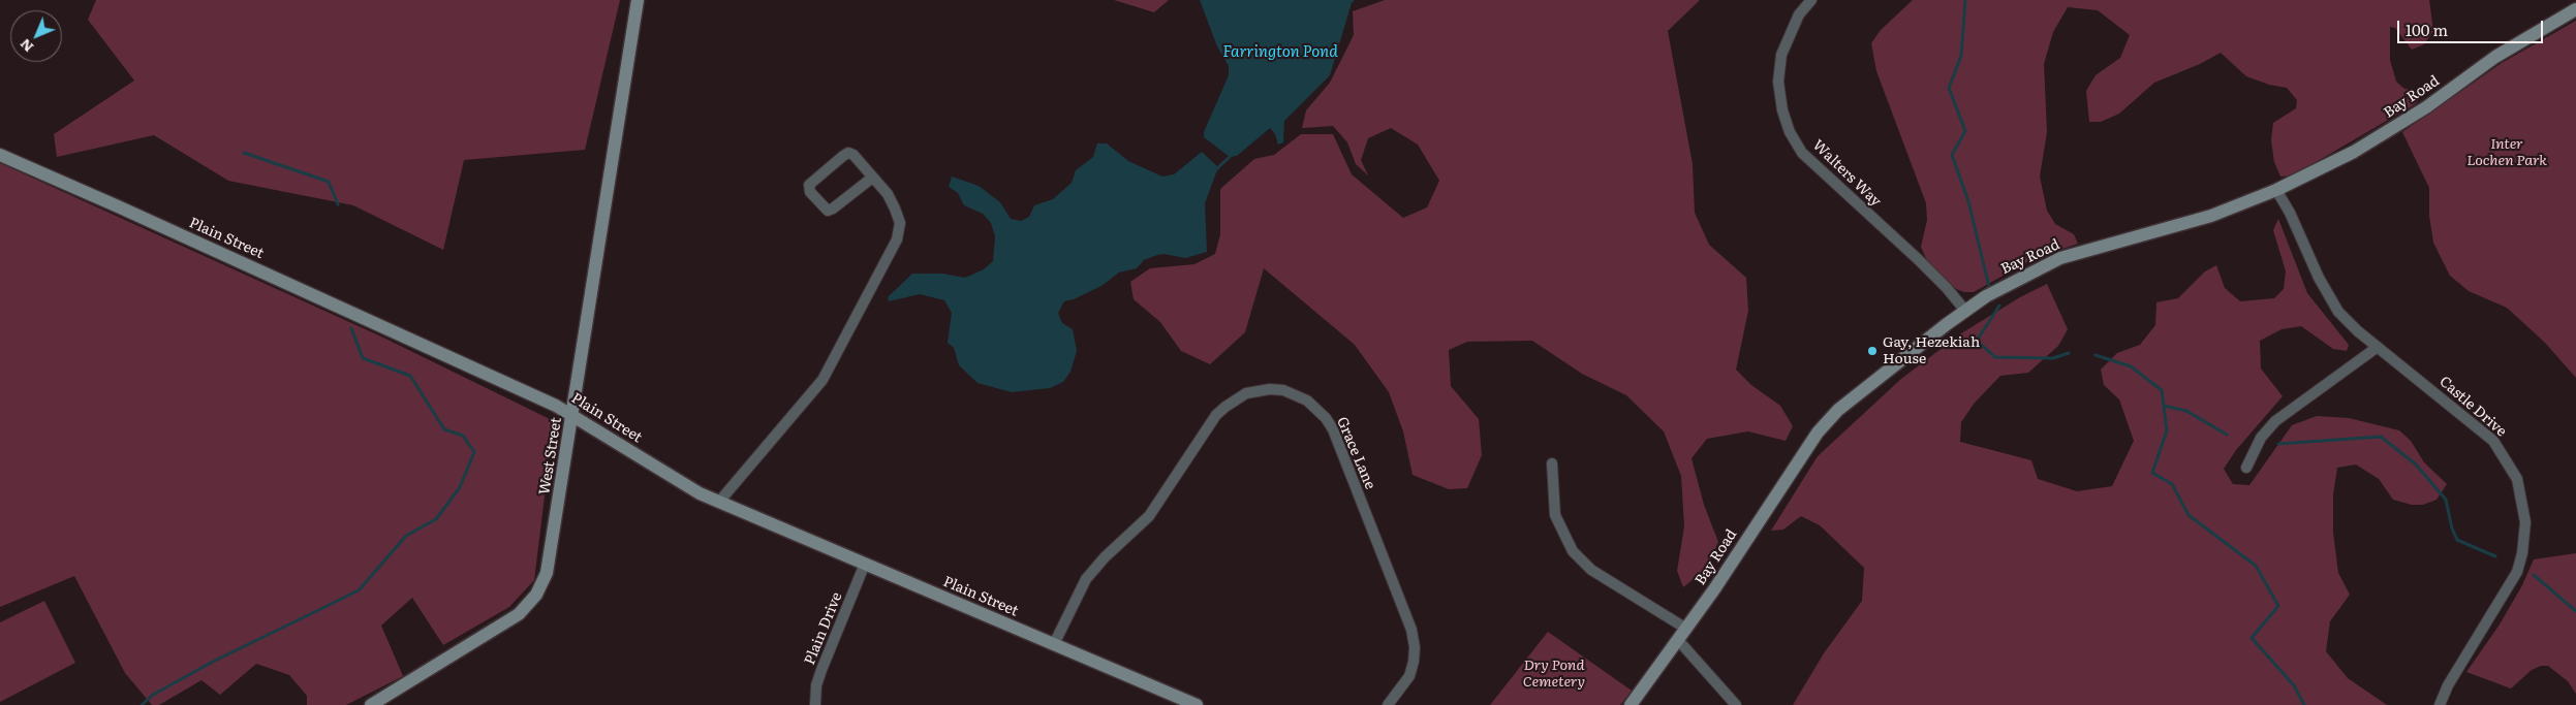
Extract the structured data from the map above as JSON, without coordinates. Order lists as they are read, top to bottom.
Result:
{
  "streets": {
    "street": [
      "Bay Road",
      "Walters Way",
      "Plain Street",
      "Castle Drive",
      "Grace Lane",
      "West Street",
      "Plain Drive"
    ]
  },
  "crossings": [
    ["Bay Road", "Walters Way"],
    ["Bay Road", "Castle Drive"],
    ["Plain Street", "Grace Lane"],
    ["Plain Street", "West Street"],
    ["Plain Street", "Plain Drive"]
  ],
  "water": ["Farrington Pond"],
  "parks": ["Inter Lochen Park", "Dry Pond Cemetery"],
  "places": ["Gay, Hezekiah House"],
  "scale_bar": "100 m",
  "north": "bottom left"
}
